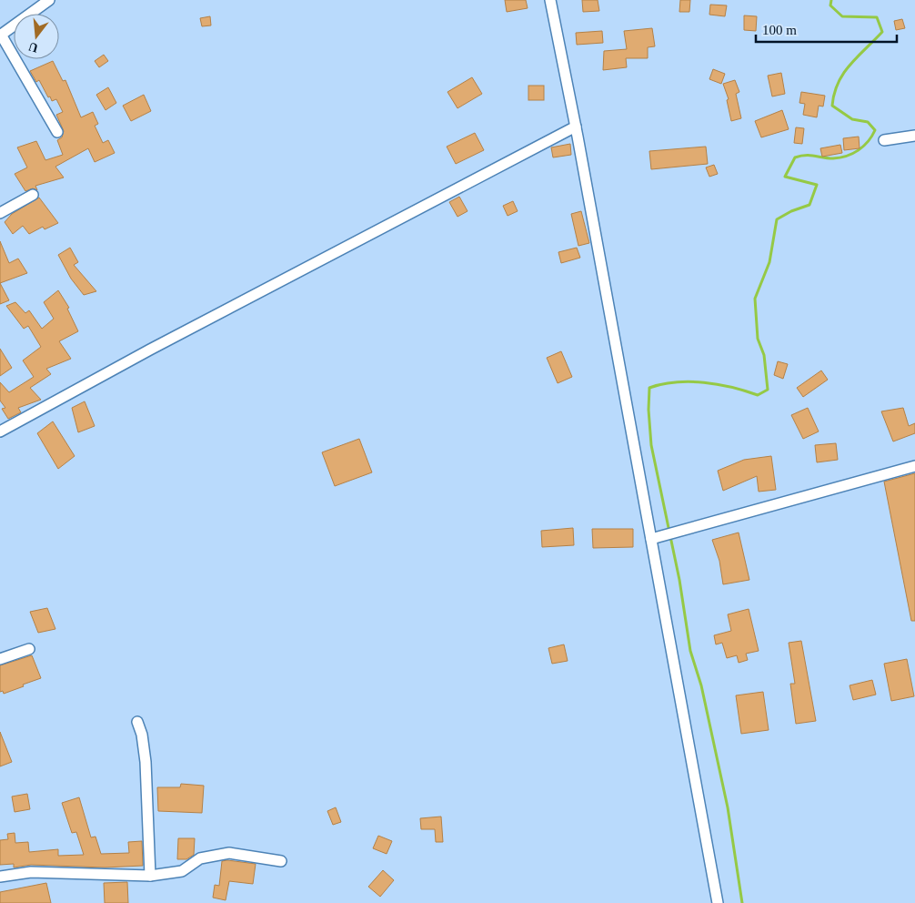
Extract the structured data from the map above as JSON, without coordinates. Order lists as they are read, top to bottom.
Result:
{
  "scale_bar": "100 m",
  "north": "bottom"
}
